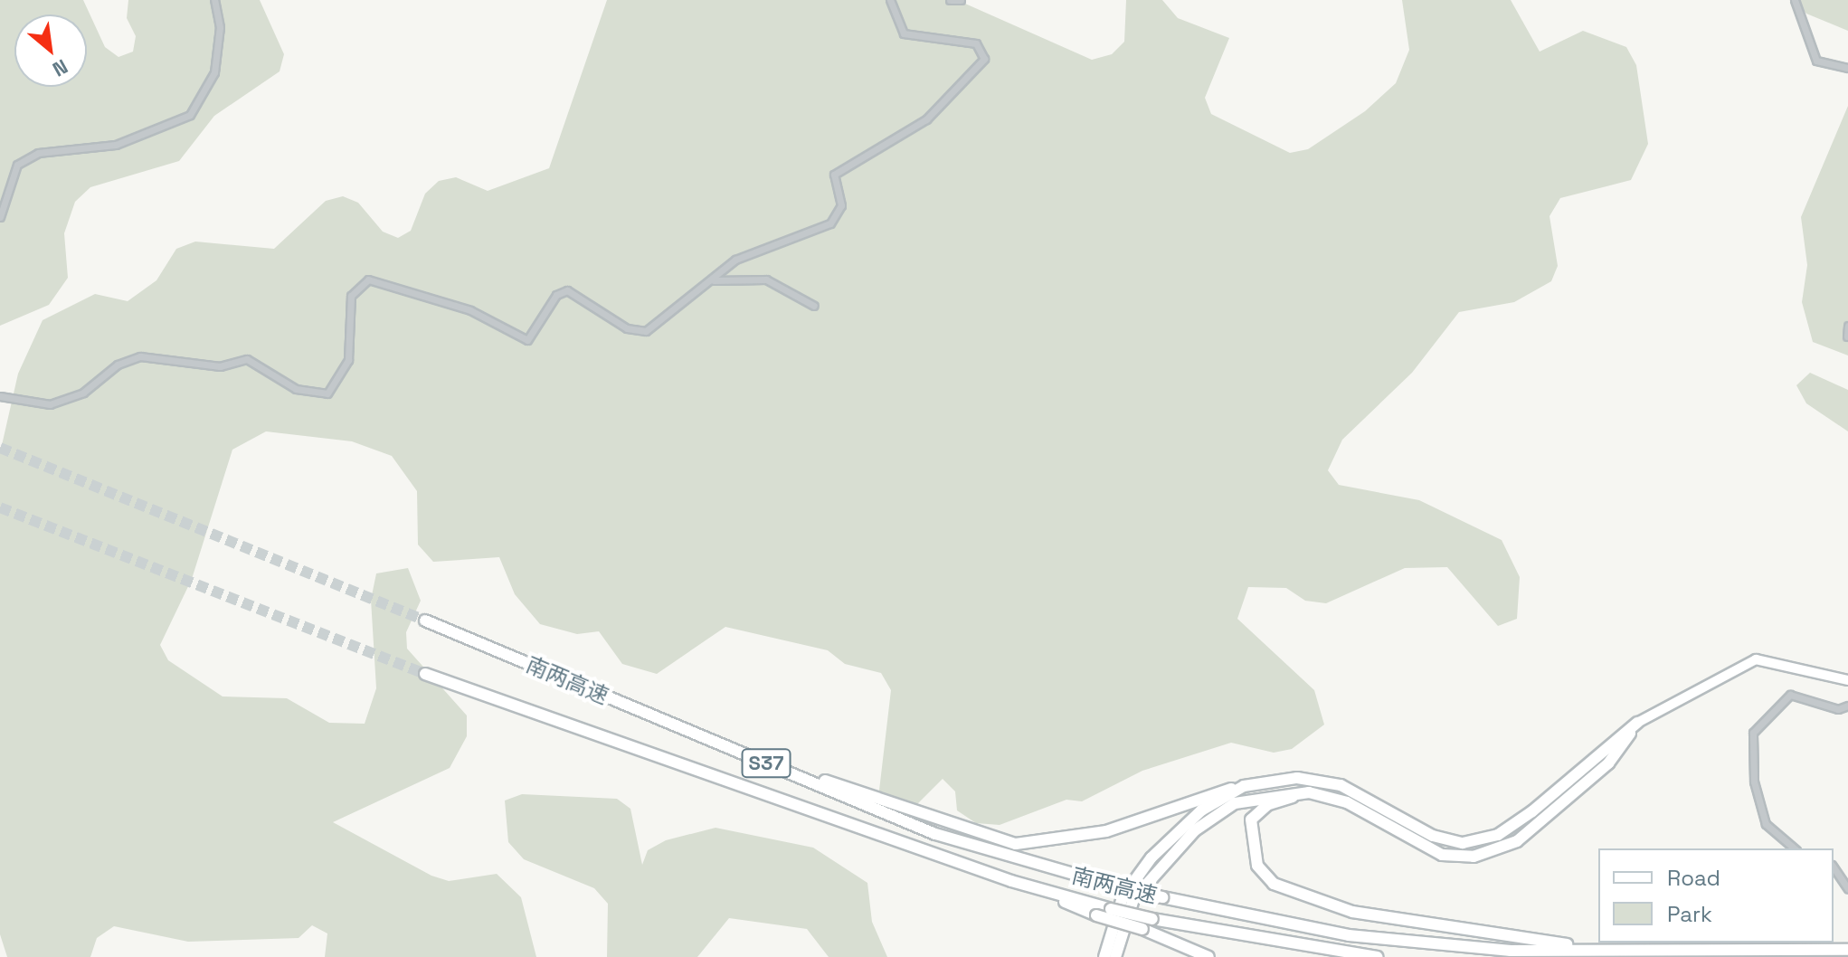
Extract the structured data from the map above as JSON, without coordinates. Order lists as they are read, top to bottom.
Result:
{
  "streets": {
    "highway": ["南两高速", "S37"]
  },
  "legend": ["Road", "Park"],
  "north": "bottom right"
}
